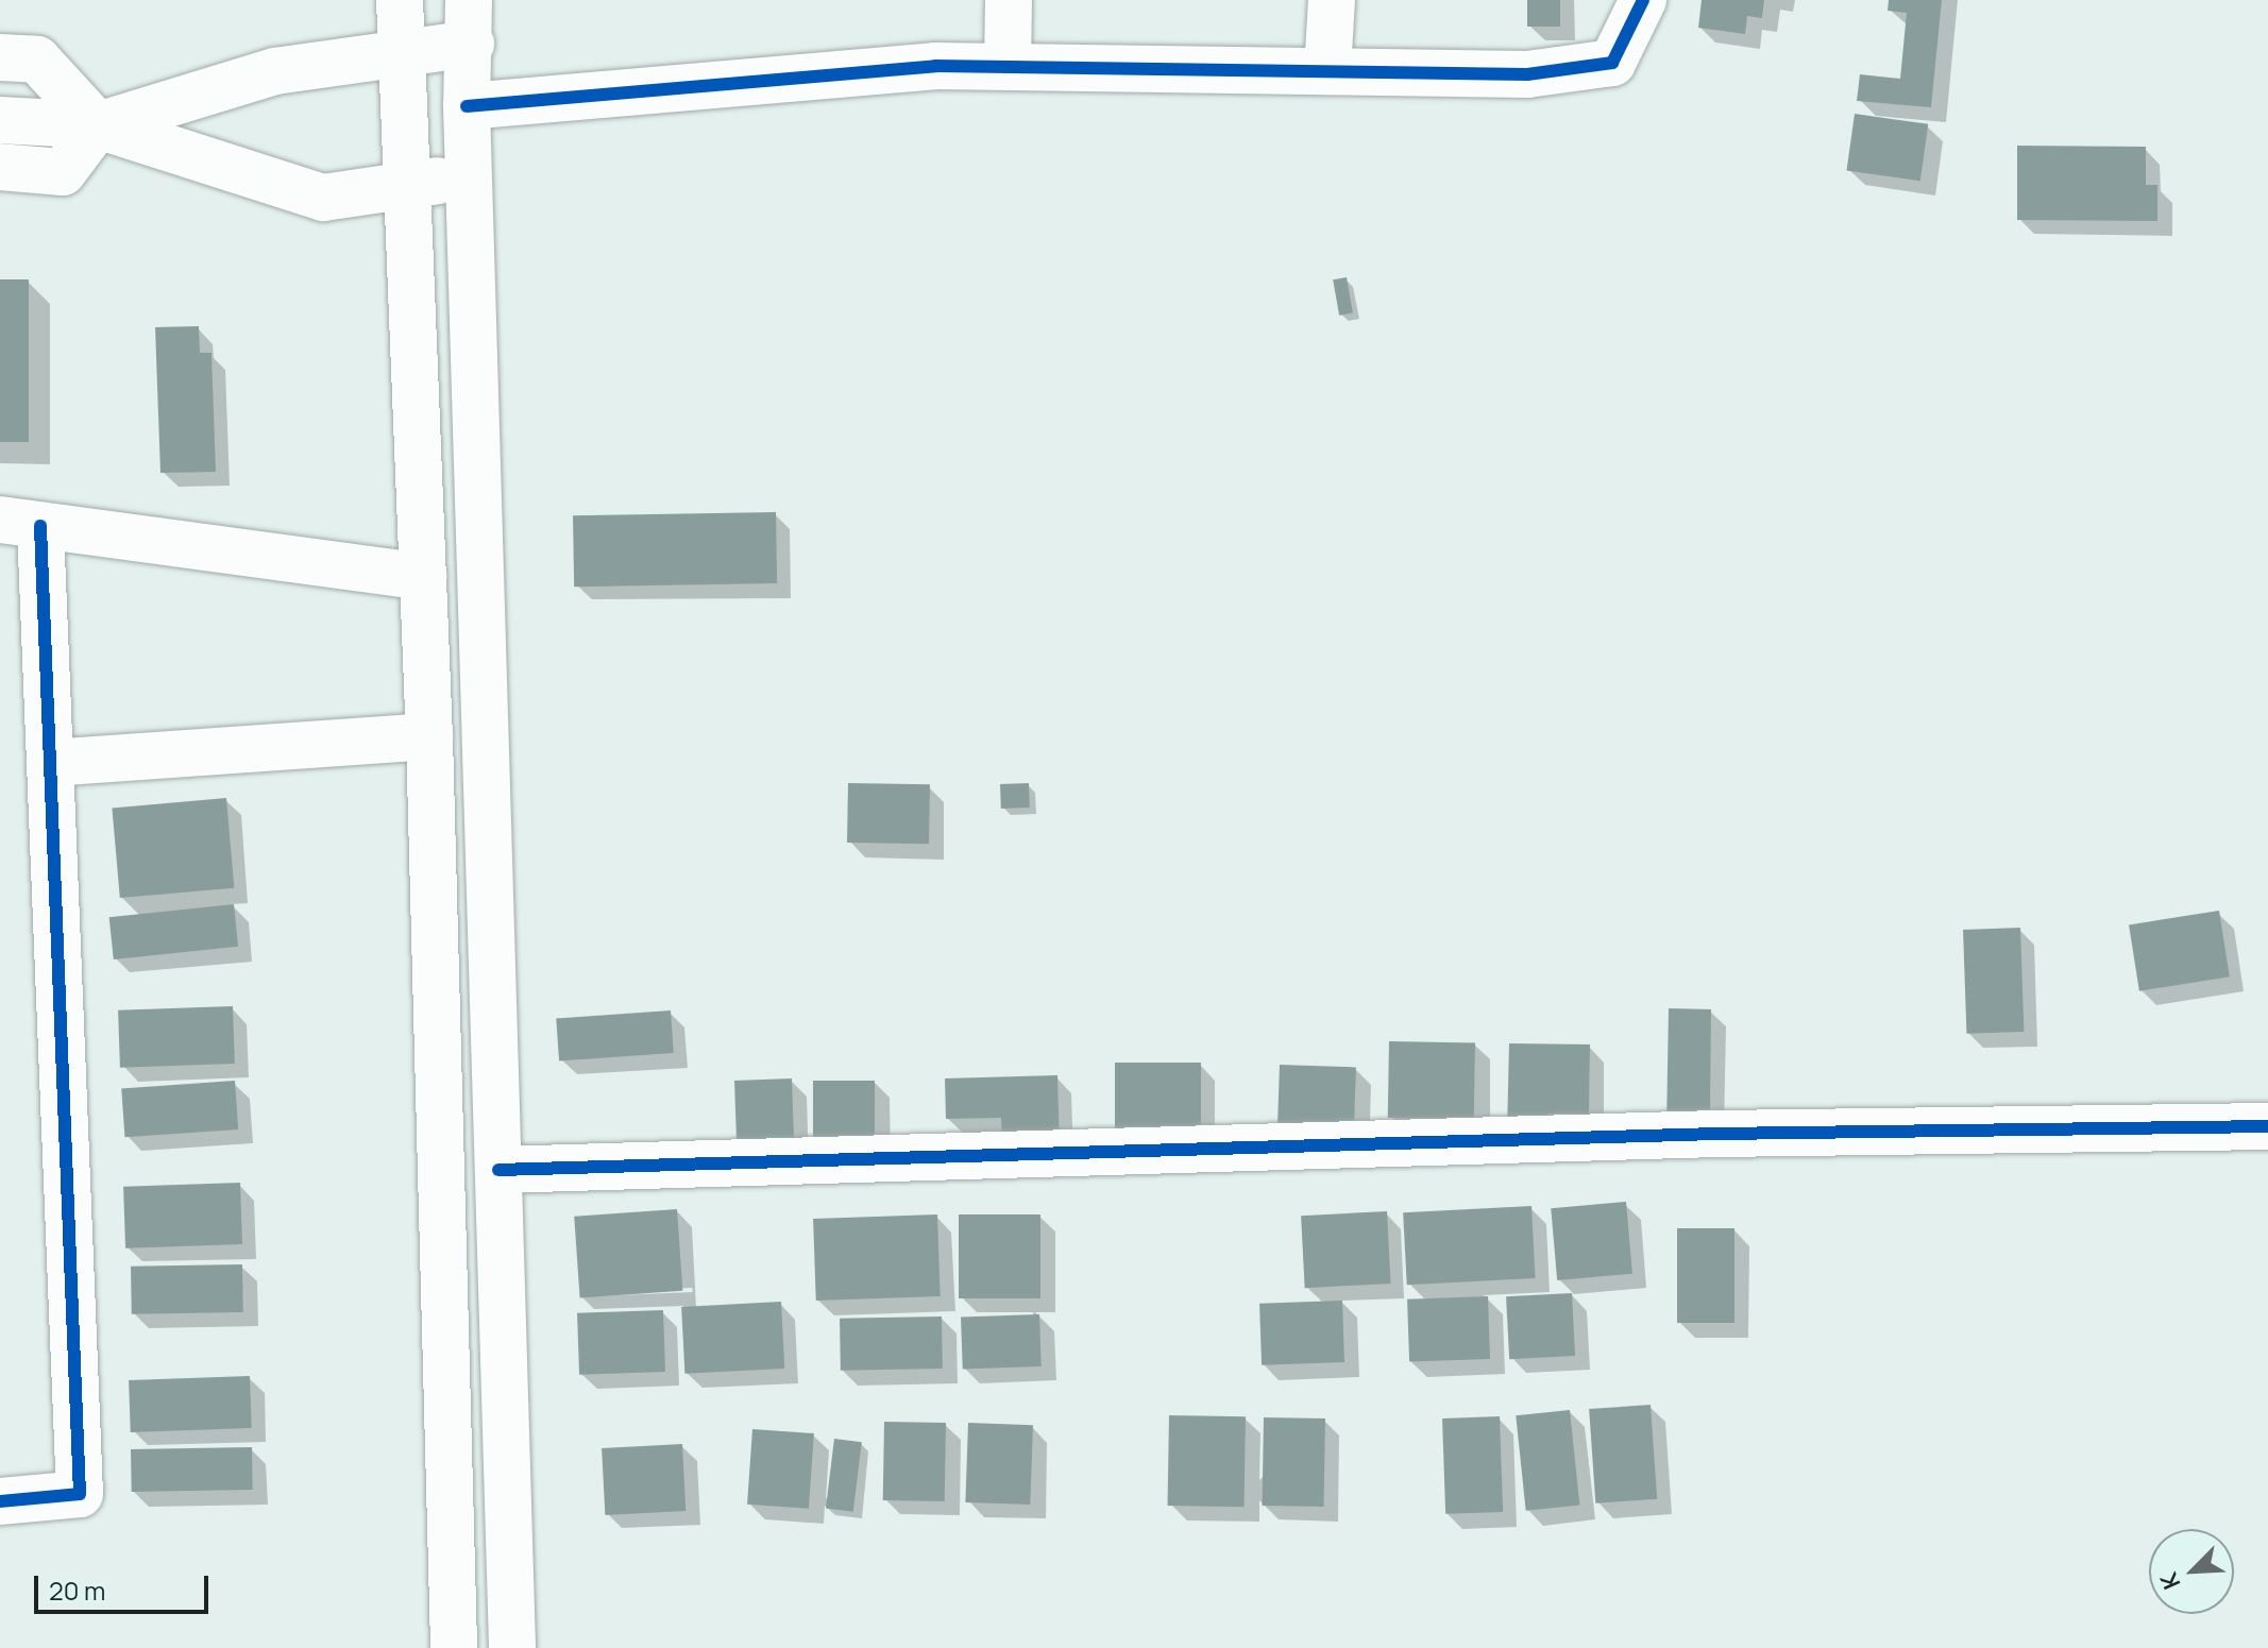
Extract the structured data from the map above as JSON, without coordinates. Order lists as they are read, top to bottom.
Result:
{
  "scale_bar": "20 m",
  "north": "bottom left"
}
